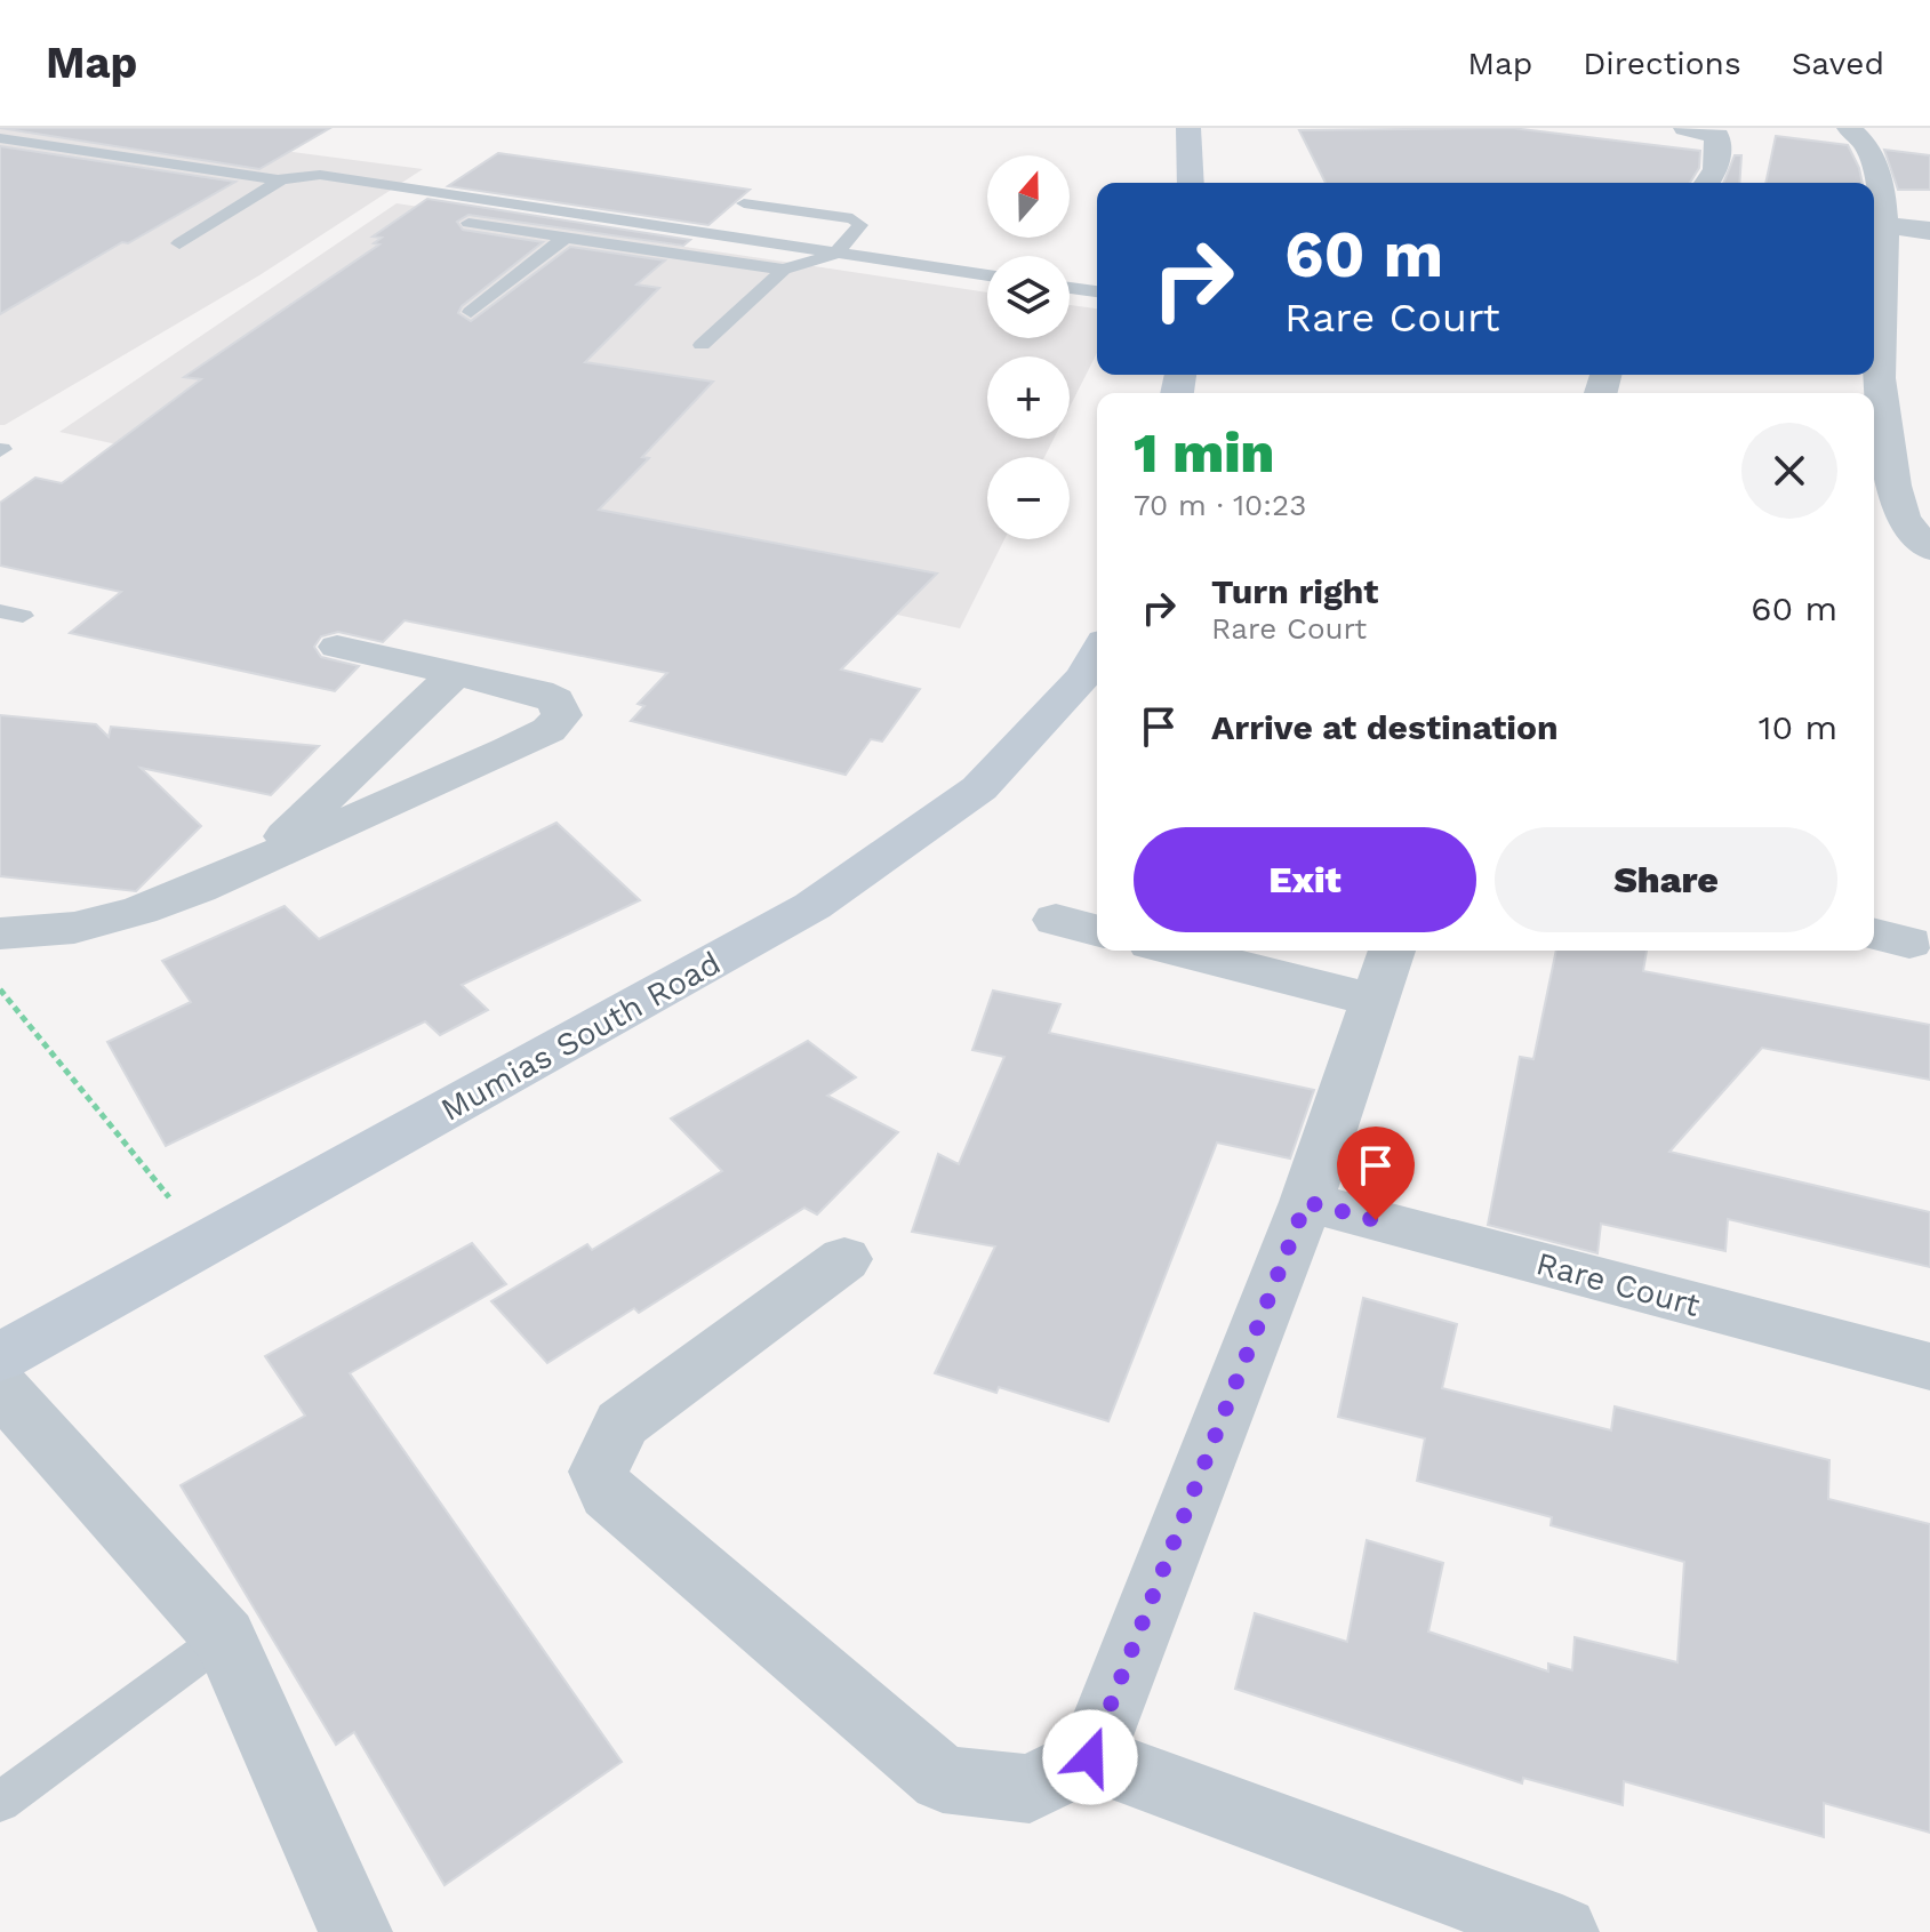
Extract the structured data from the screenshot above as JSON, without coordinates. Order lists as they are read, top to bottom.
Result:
{
  "streets": {
    "main road": ["Mumias South Road"],
    "street": ["Rare Court"]
  },
  "north": "top",
  "page": {
    "header": "Map",
    "nav": ["Map", "Directions", "Saved"],
    "map_buttons": ["+", "−"],
    "turn": ["60 m", "Rare Court"],
    "heading": ["1 min", "70 m · 10:23"],
    "list": [
      {
        "name": "Turn right",
        "note": "Rare Court",
        "value": "60 m"
      },
      {
        "name": "Arrive at destination",
        "value": "10 m"
      }
    ],
    "buttons": ["Exit", "Share"]
  }
}
